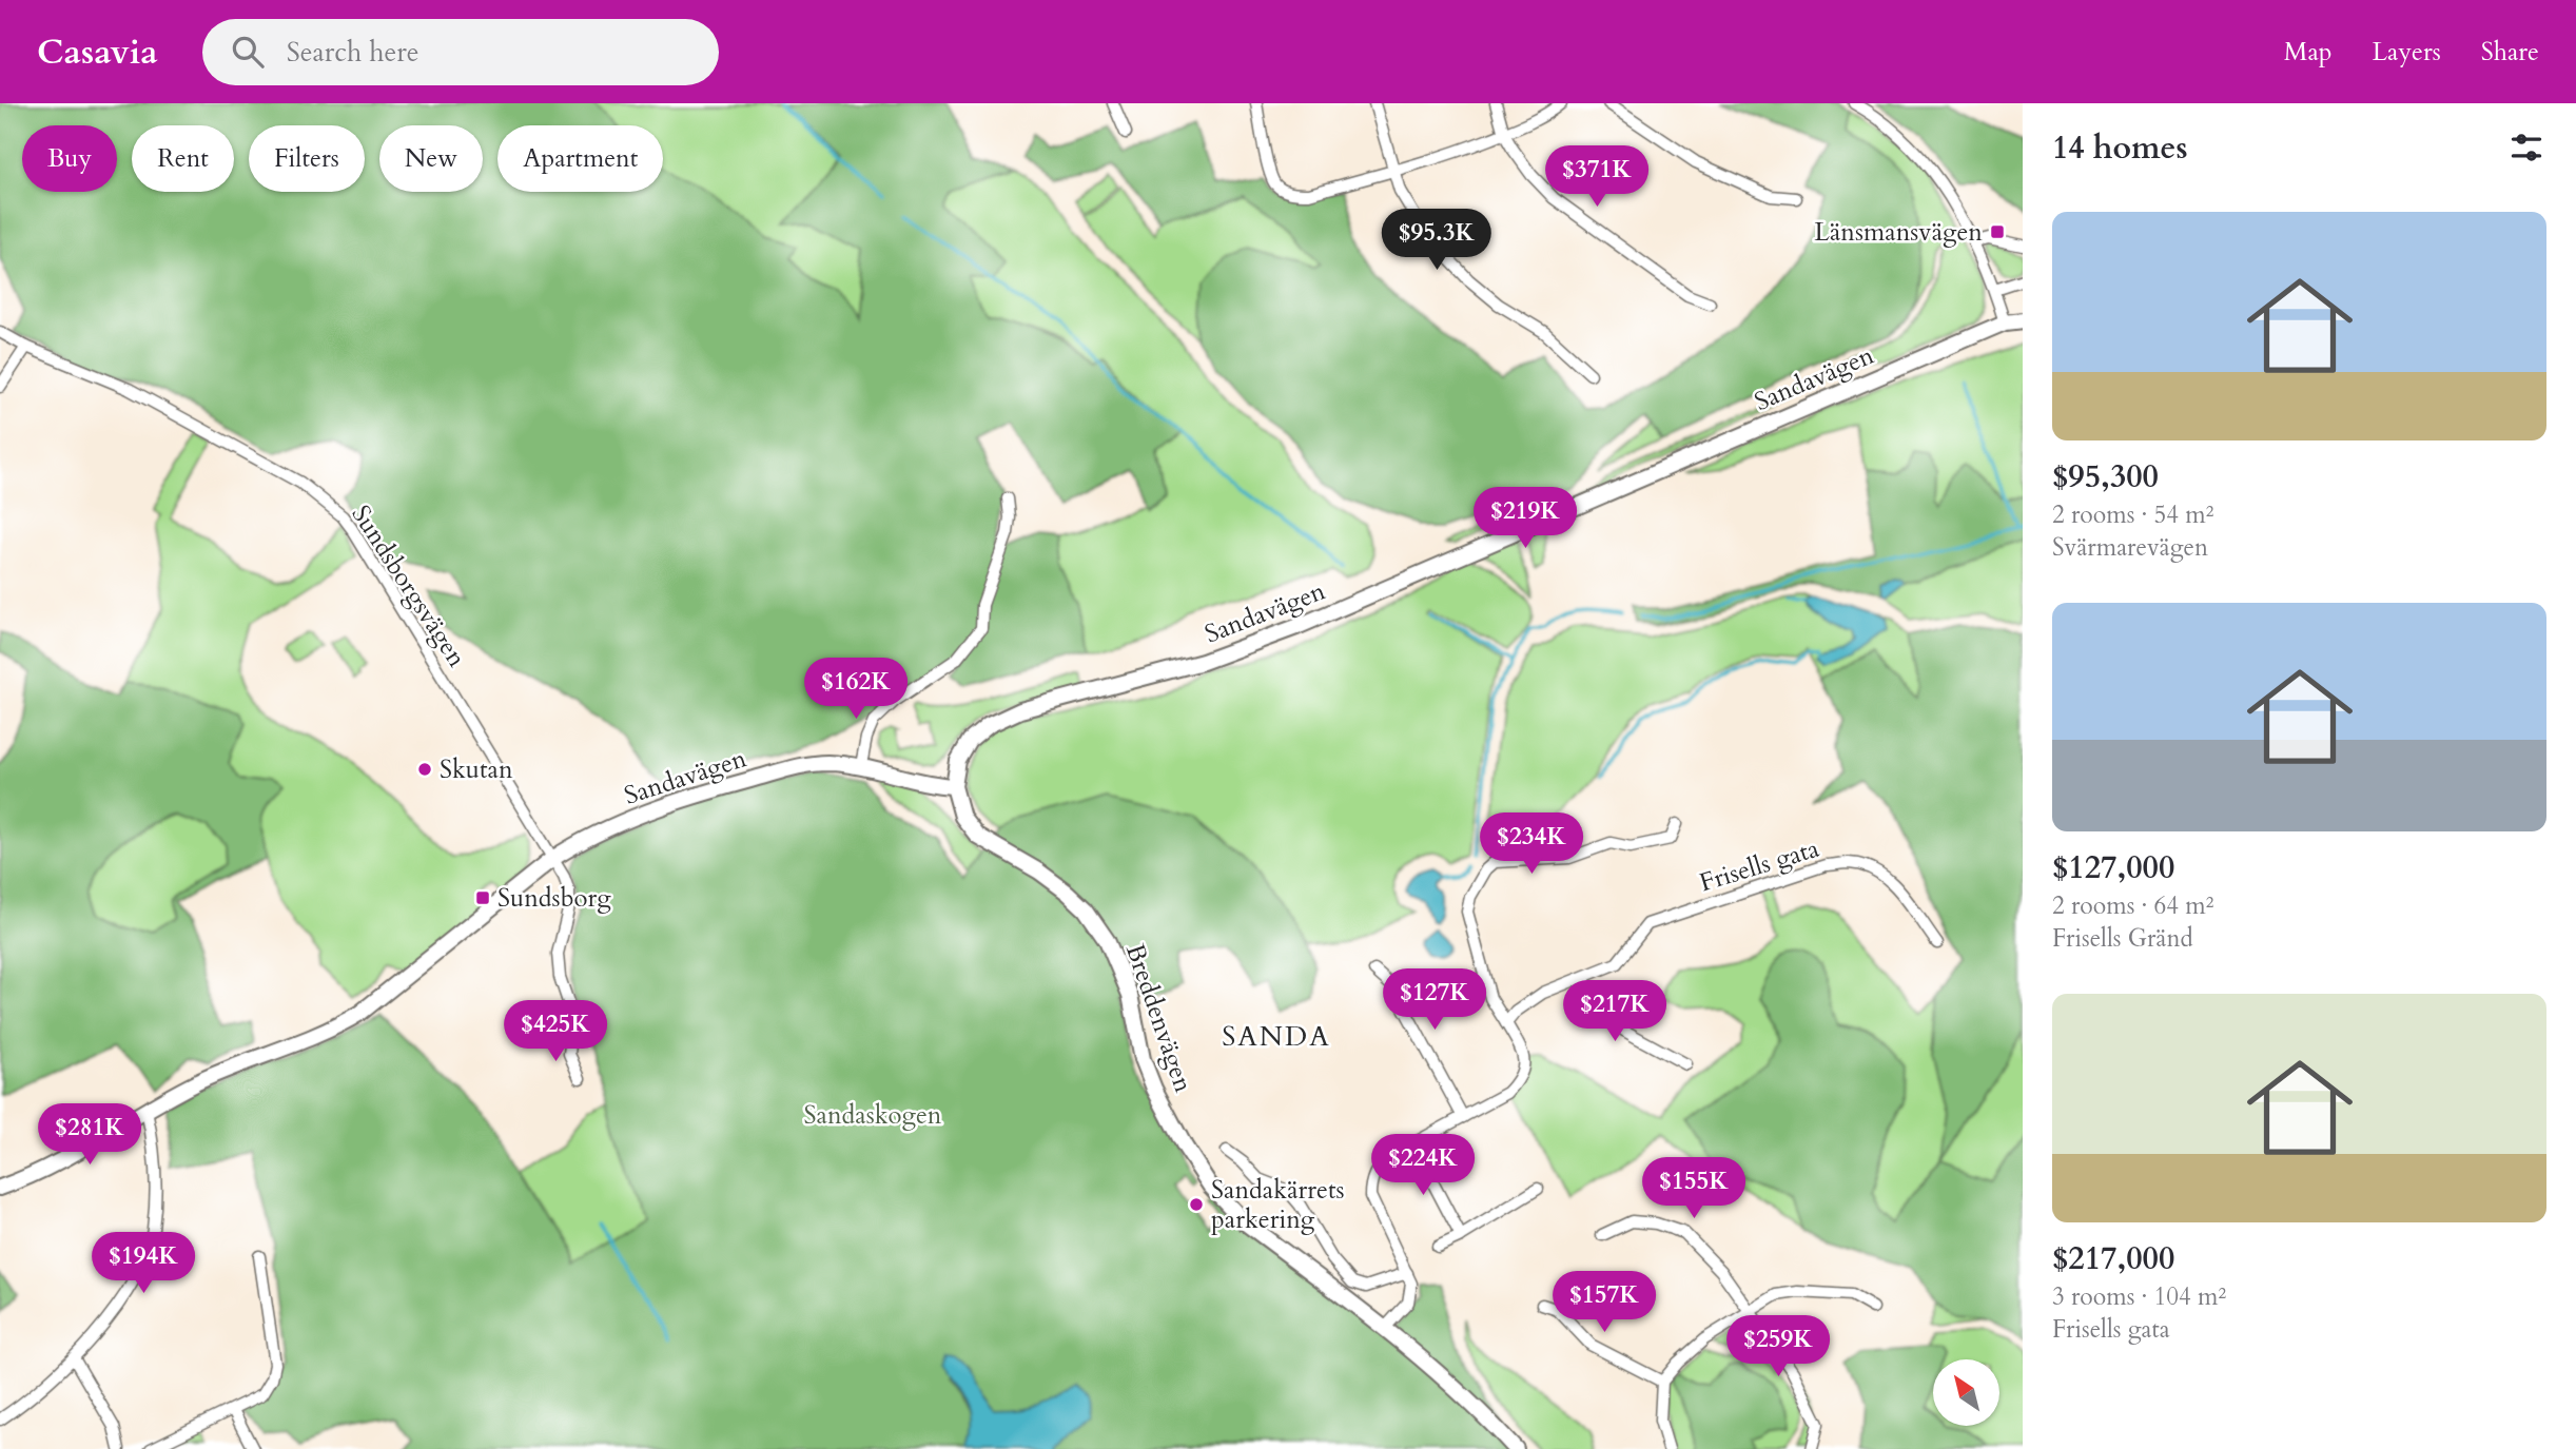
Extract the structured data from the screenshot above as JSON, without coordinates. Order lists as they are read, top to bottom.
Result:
{
  "streets": {
    "street": [
      "Sandavägen",
      "Sundsborgsvägen",
      "Frisells gata",
      "Breddenvägen"
    ]
  },
  "crossings": [
    ["Sandavägen", "Sundsborgsvägen"],
    ["Sandavägen", "Breddenvägen"]
  ],
  "districts": ["SANDA"],
  "parks": ["Sandaskogen"],
  "places": {
    "transit": ["Länsmansvägen", "Sundsborg"],
    "other": ["Skutan", "Sandakärrets parkering"]
  },
  "north": "top left",
  "page": {
    "header": "Casavia",
    "search": "Search here",
    "nav": ["Map", "Layers", "Share"],
    "heading": "14 homes",
    "chip": [
      "Buy",
      "Rent",
      "Filters",
      "New",
      "Apartment"
    ],
    "price": [
      "$371K",
      "$95.3K",
      "$219K",
      "$162K",
      "$234K",
      "$127K",
      "$217K",
      "$425K",
      "$281K",
      "$224K",
      "$155K",
      "$194K",
      "$157K",
      "$259K"
    ],
    "list": [
      {
        "name": "$95,300",
        "note": "2 rooms · 54 m² · Svärmarevägen"
      },
      {
        "name": "$127,000",
        "note": "2 rooms · 64 m² · Frisells Gränd"
      },
      {
        "name": "$217,000",
        "note": "3 rooms · 104 m² · Frisells gata"
      }
    ]
  }
}
